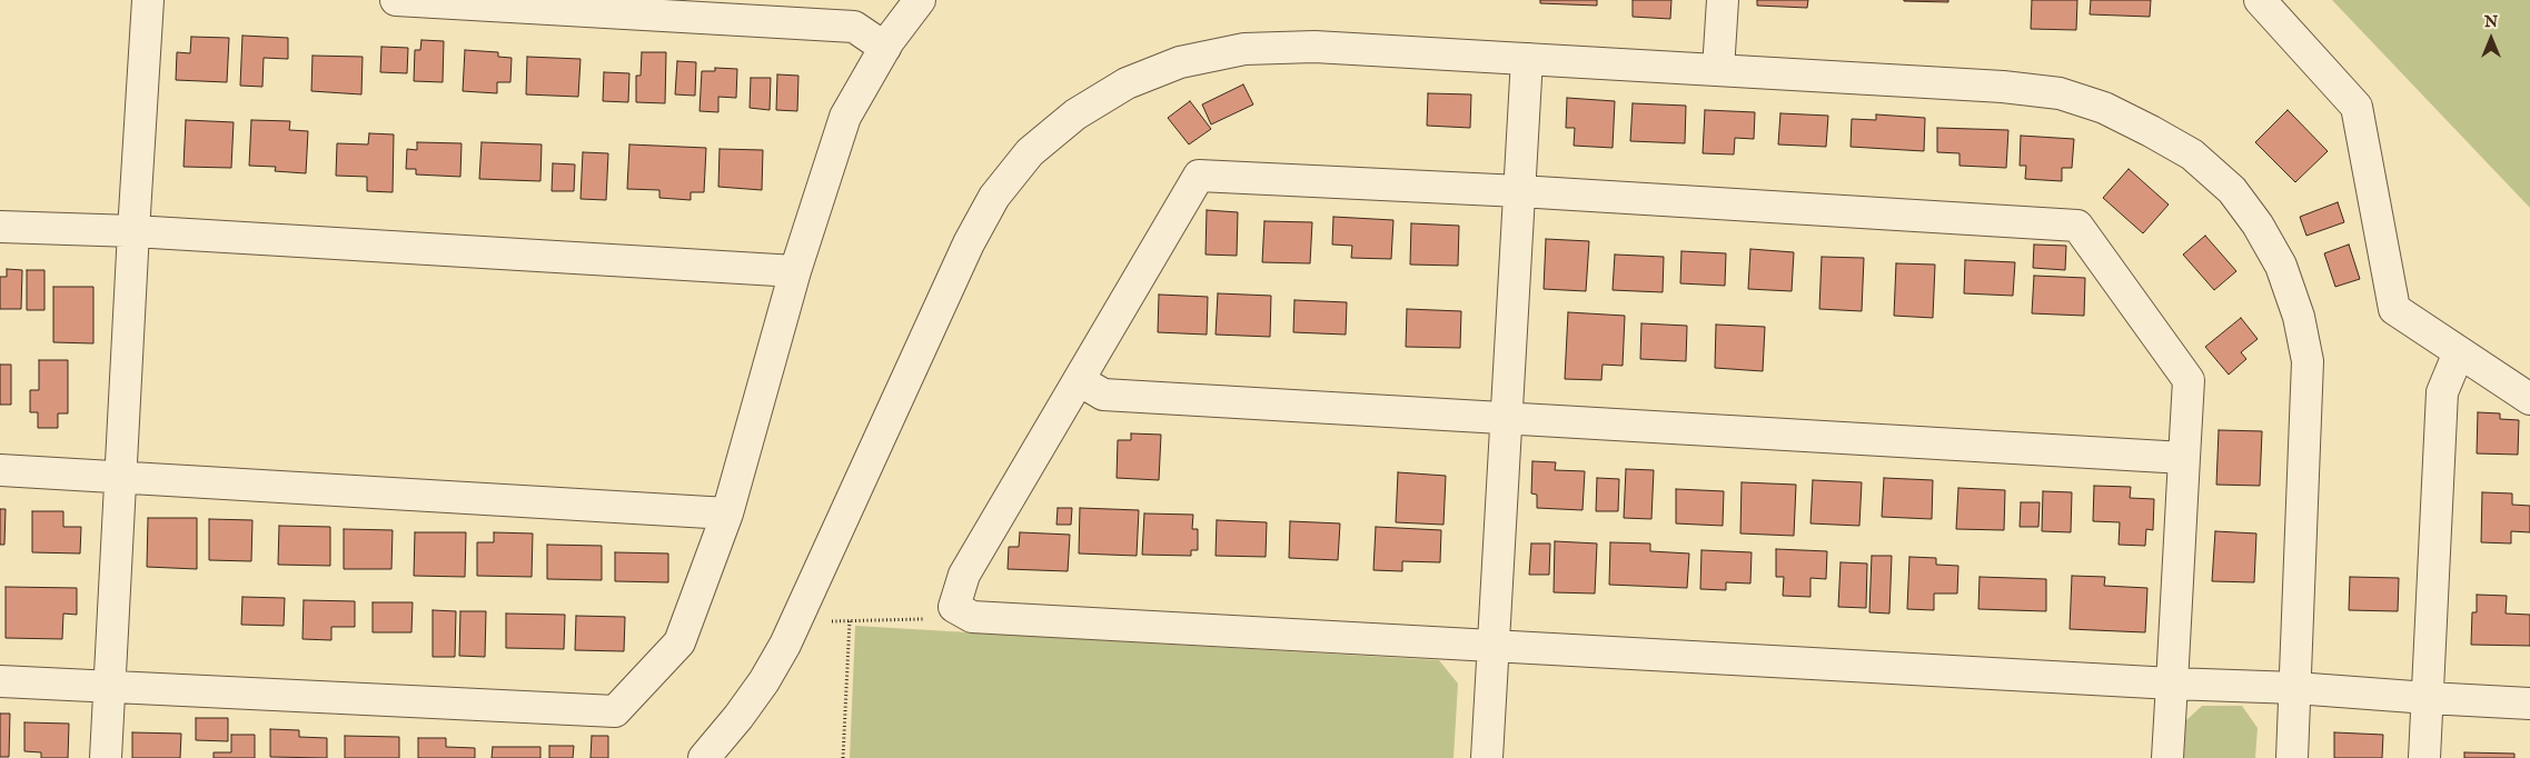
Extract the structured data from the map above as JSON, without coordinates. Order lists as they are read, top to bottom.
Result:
{
  "north": "top"
}
